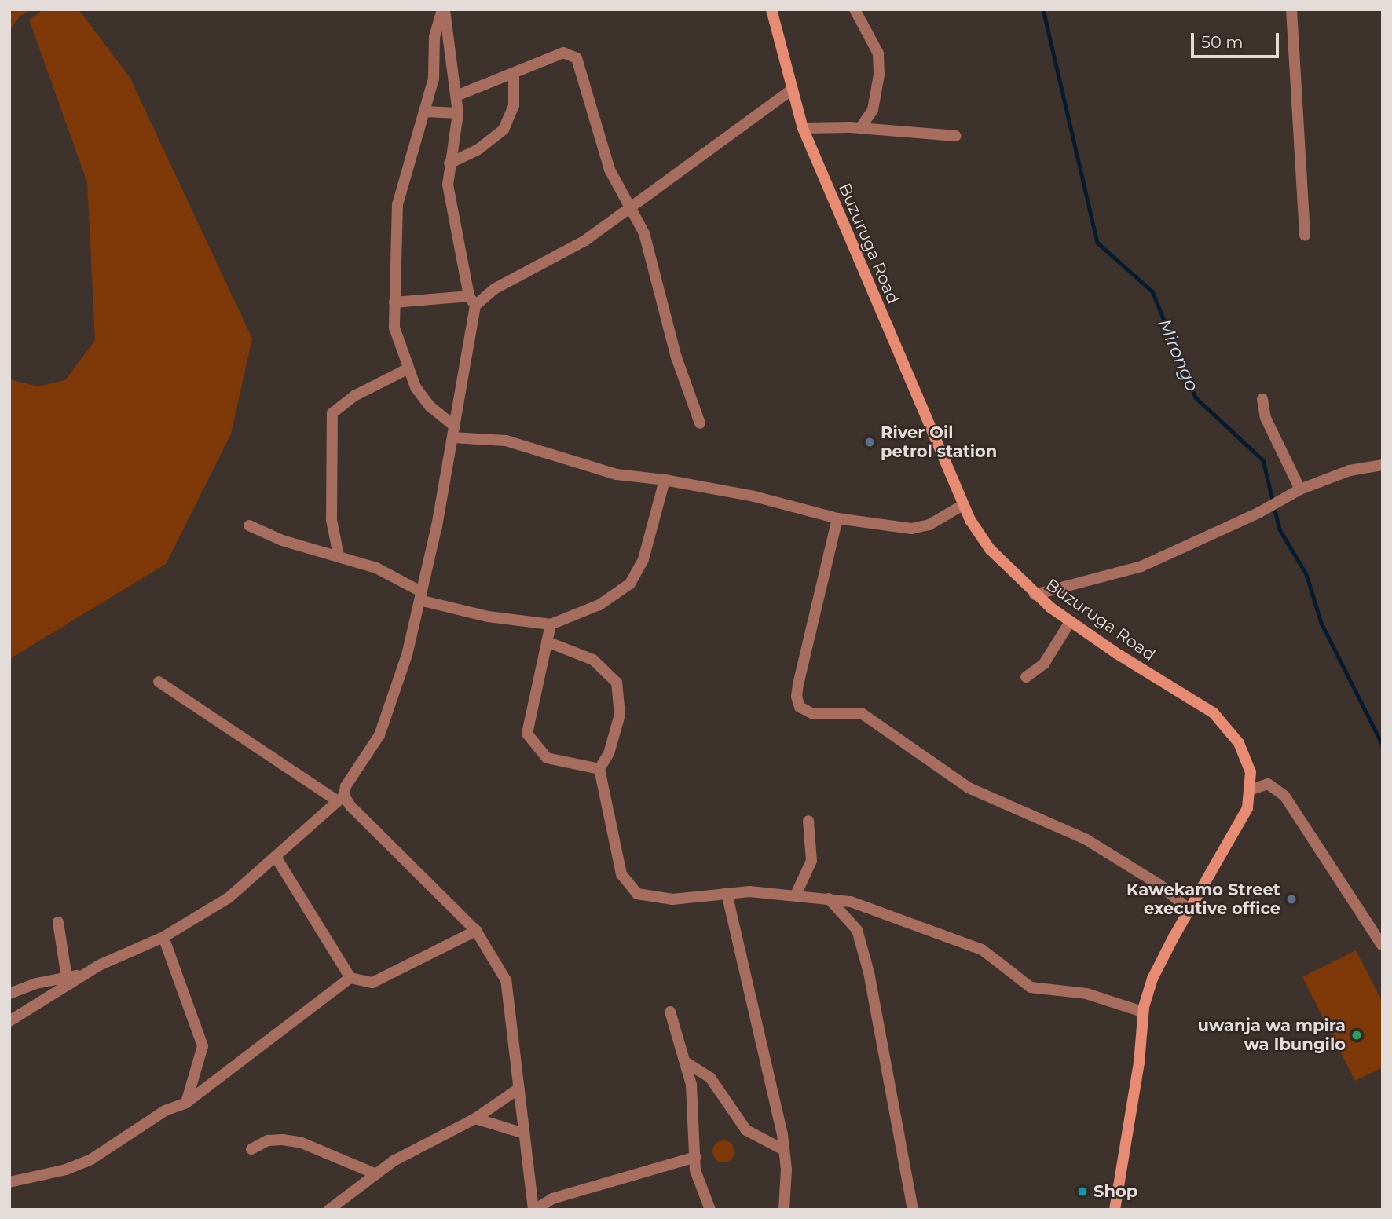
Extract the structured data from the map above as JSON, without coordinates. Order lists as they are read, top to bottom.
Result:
{
  "streets": {
    "main road": ["Buzuruga Road"]
  },
  "water": ["Mirongo"],
  "places": [
    "River Oil petrol station",
    "Kawekamo Street executive office",
    "uwanja wa mpira wa Ibungilo",
    "Shop"
  ],
  "scale_bar": "50 m"
}
